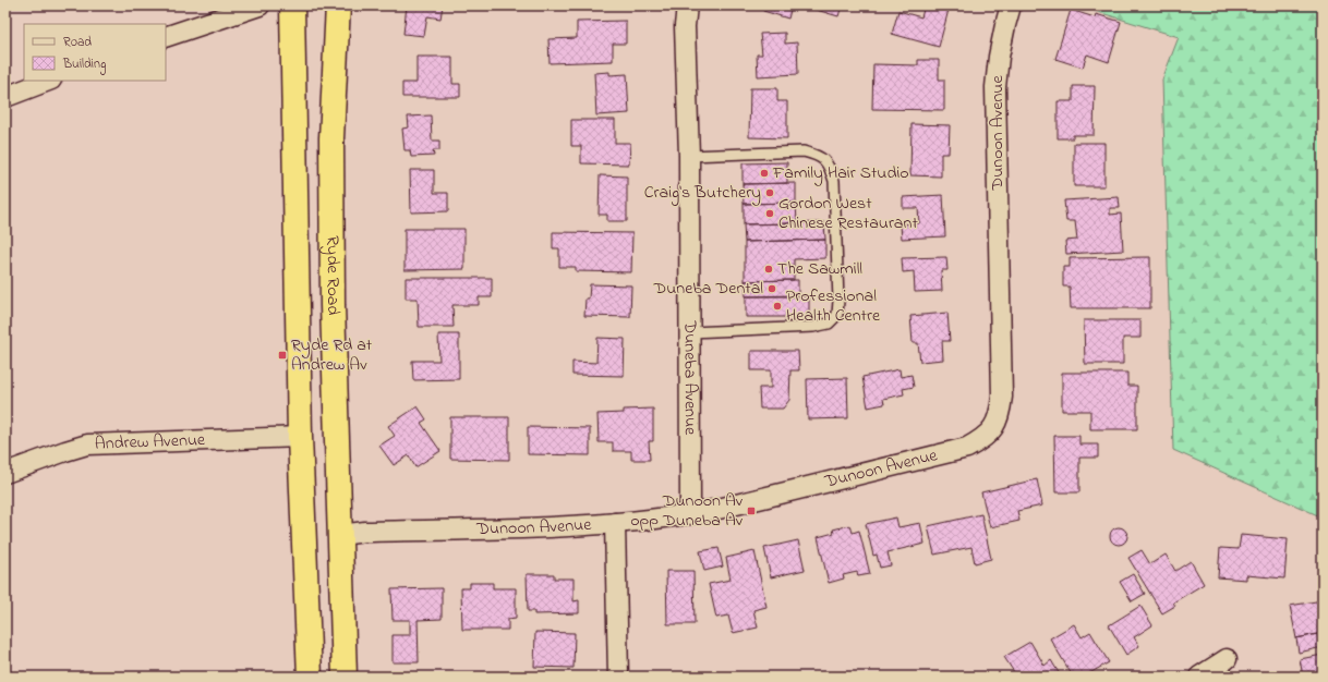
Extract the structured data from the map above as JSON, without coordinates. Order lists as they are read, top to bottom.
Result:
{
  "streets": {
    "highway": ["Ryde Road"],
    "street": ["Dunoon Avenue", "Duneba Avenue", "Andrew Avenue"]
  },
  "crossings": [
    ["Dunoon Avenue", "Ryde Road"],
    ["Dunoon Avenue", "Duneba Avenue"],
    ["Ryde Road", "Andrew Avenue"]
  ],
  "places": {
    "other": [
      "Family Hair Studio",
      "Craig's Butchery",
      "Gordon West Chinese Restaurant",
      "The Sawmill",
      "Duneba Dental",
      "Professional Health Centre"
    ],
    "transit": ["Ryde Rd at Andrew Av", "Dunoon Av opp Duneba Av"]
  },
  "legend": ["Road", "Building"]
}
